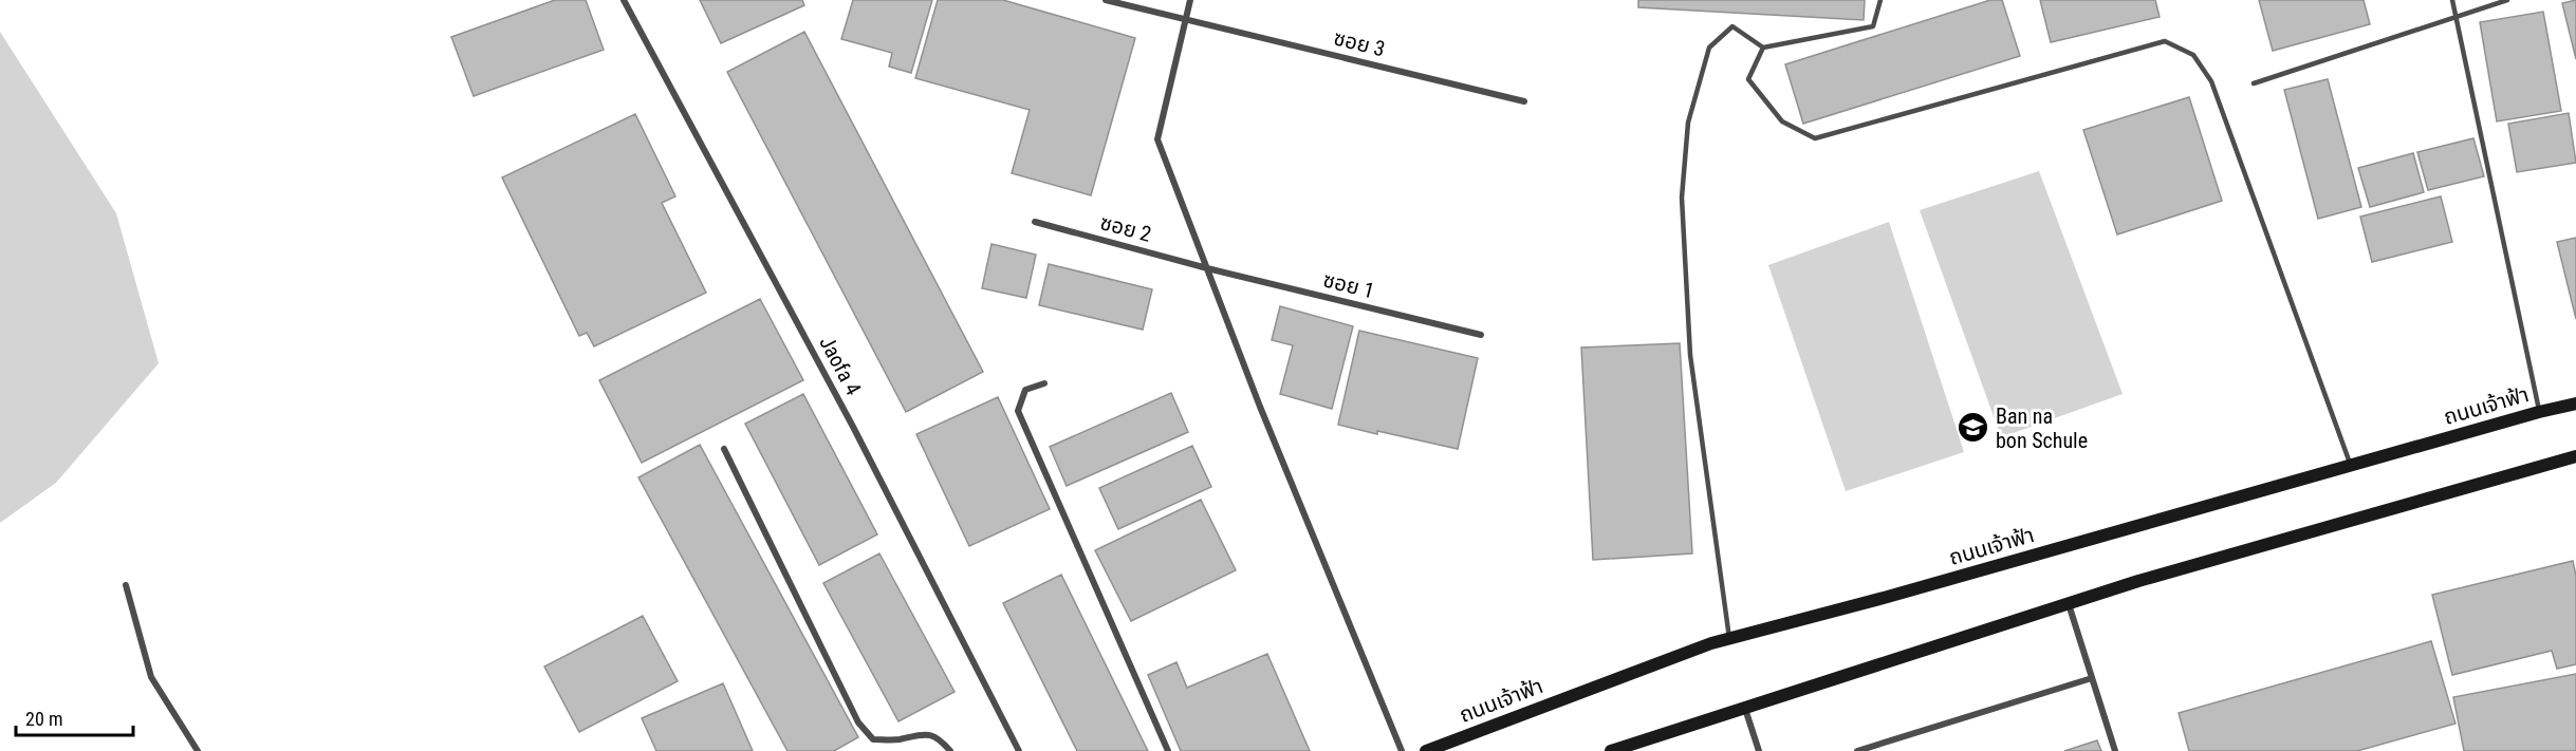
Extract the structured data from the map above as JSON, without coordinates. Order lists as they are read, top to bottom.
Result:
{
  "streets": {
    "main road": ["ถนนเจ้าฟ้า"],
    "street": [
      "ซอย 3",
      "ซอย 2",
      "ซอย 1",
      "Jaofa 4"
    ]
  },
  "crossings": [
    ["ซอย 2", "ซอย 1"]
  ],
  "places": {
    "school or university": ["Ban na bon Schule"]
  },
  "scale_bar": "20 m"
}
